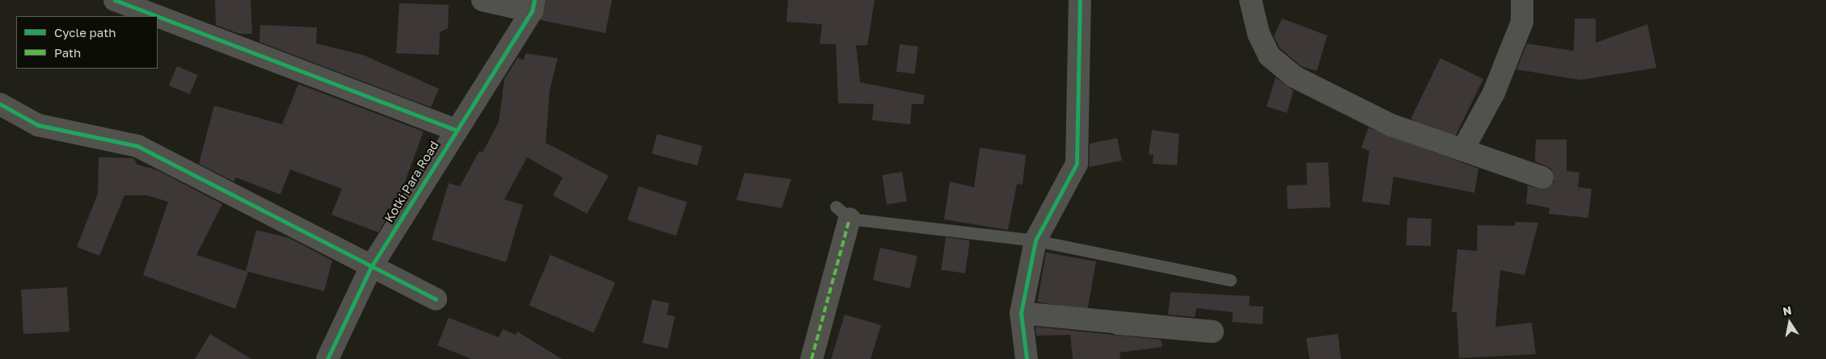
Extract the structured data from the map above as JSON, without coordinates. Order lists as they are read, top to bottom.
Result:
{
  "streets": {
    "street": ["Kotki Para Road"]
  },
  "legend": ["Cycle path", "Path"],
  "north": "top"
}
